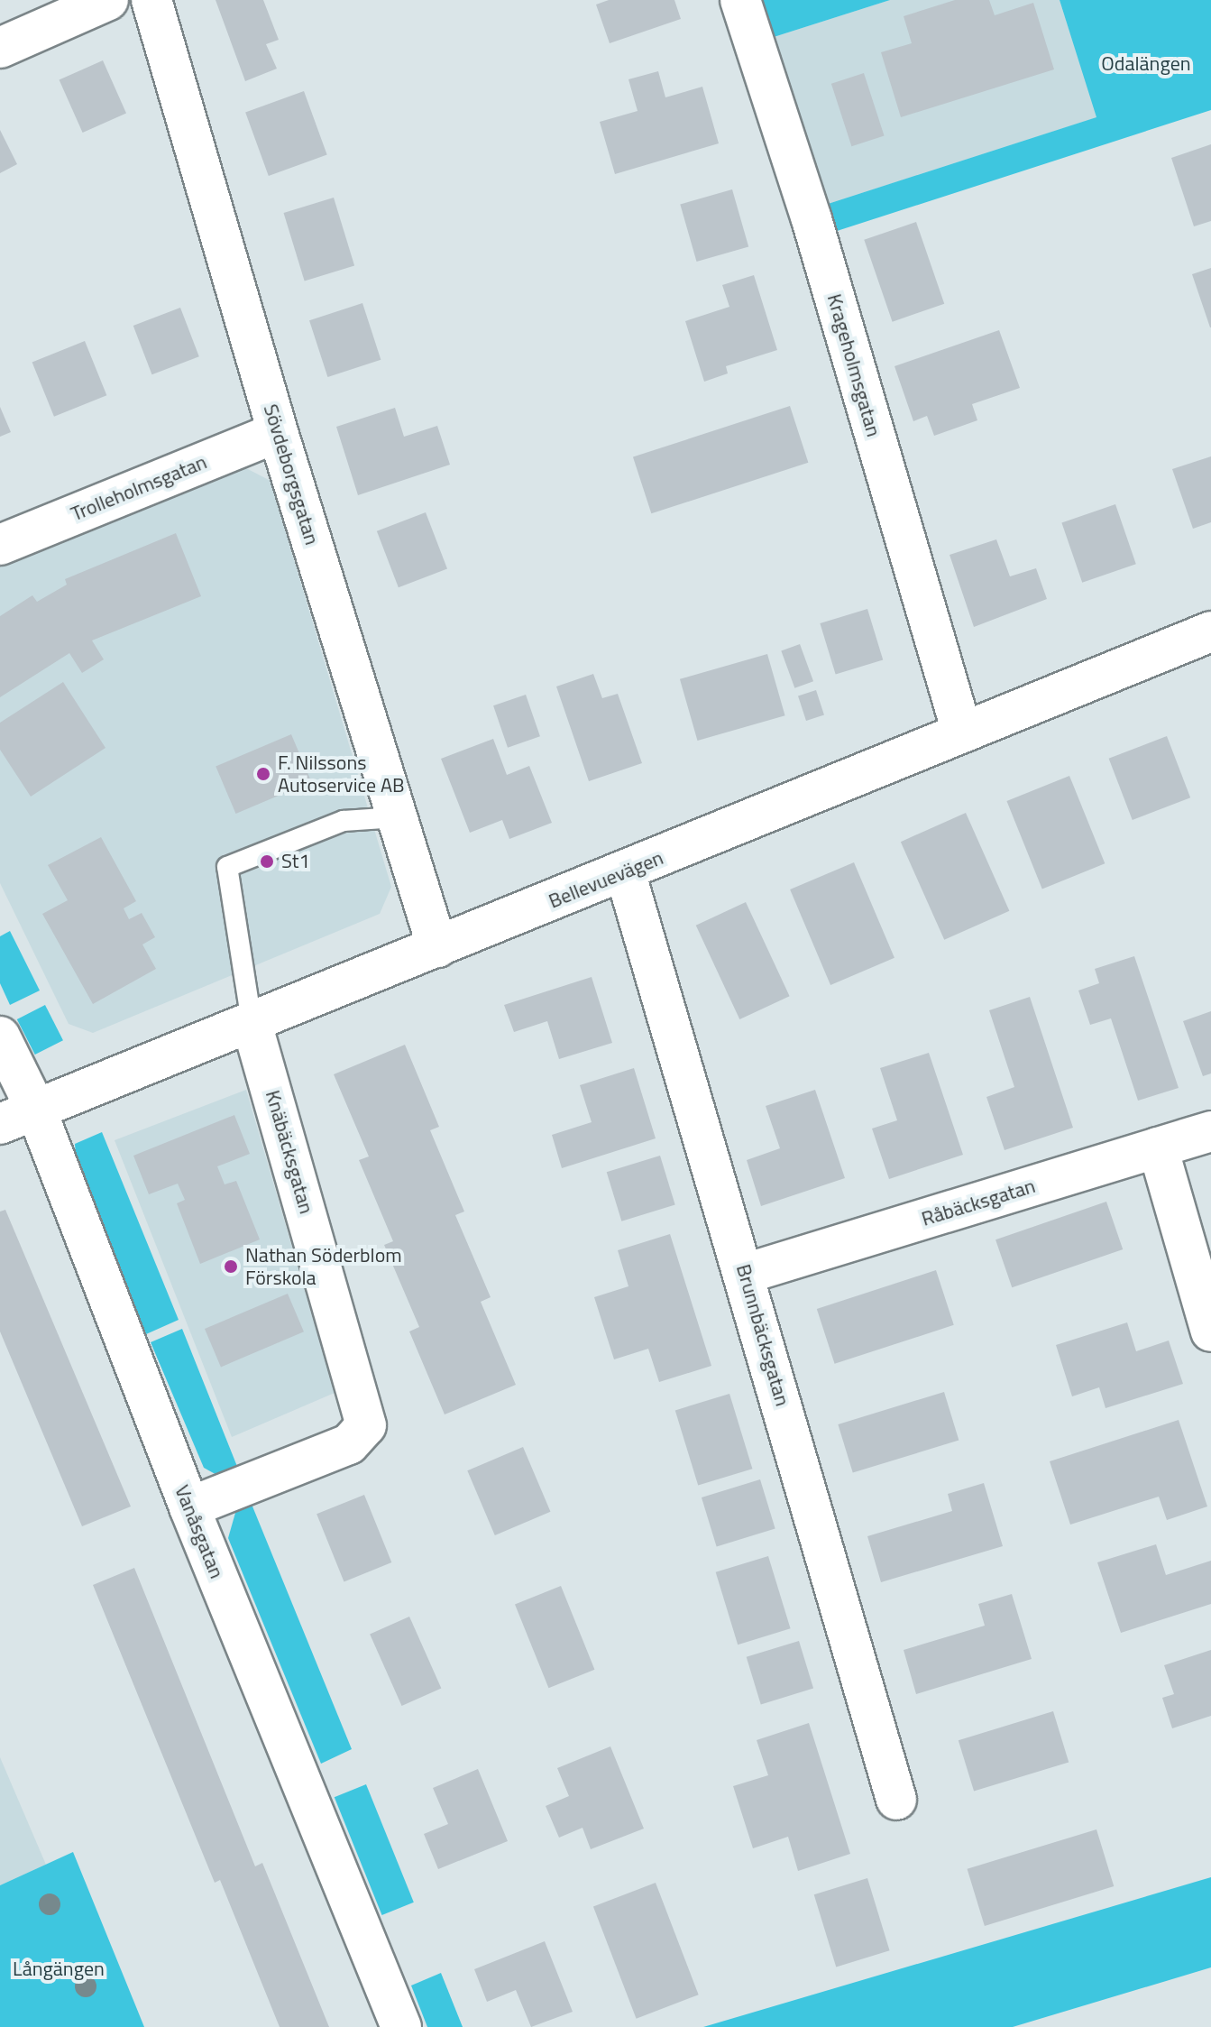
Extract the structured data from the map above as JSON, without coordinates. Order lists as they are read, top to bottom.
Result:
{
  "streets": {
    "street": [
      "Krageholmsgatan",
      "Sövdeborgsgatan",
      "Trolleholmsgatan",
      "Bellevuevägen",
      "Knäbäcksgatan",
      "Råbäcksgatan",
      "Brunnbäcksgatan",
      "Vanåsgatan"
    ]
  },
  "crossings": [
    ["Krageholmsgatan", "Bellevuevägen"],
    ["Sövdeborgsgatan", "Trolleholmsgatan"],
    ["Sövdeborgsgatan", "Bellevuevägen"],
    ["Bellevuevägen", "Knäbäcksgatan"],
    ["Bellevuevägen", "Brunnbäcksgatan"],
    ["Bellevuevägen", "Vanåsgatan"],
    ["Knäbäcksgatan", "Vanåsgatan"],
    ["Råbäcksgatan", "Brunnbäcksgatan"]
  ],
  "parks": ["Odalängen", "Långängen"],
  "places": ["F. Nilssons Autoservice AB", "St1", "Nathan Söderblom Förskola"]
}
